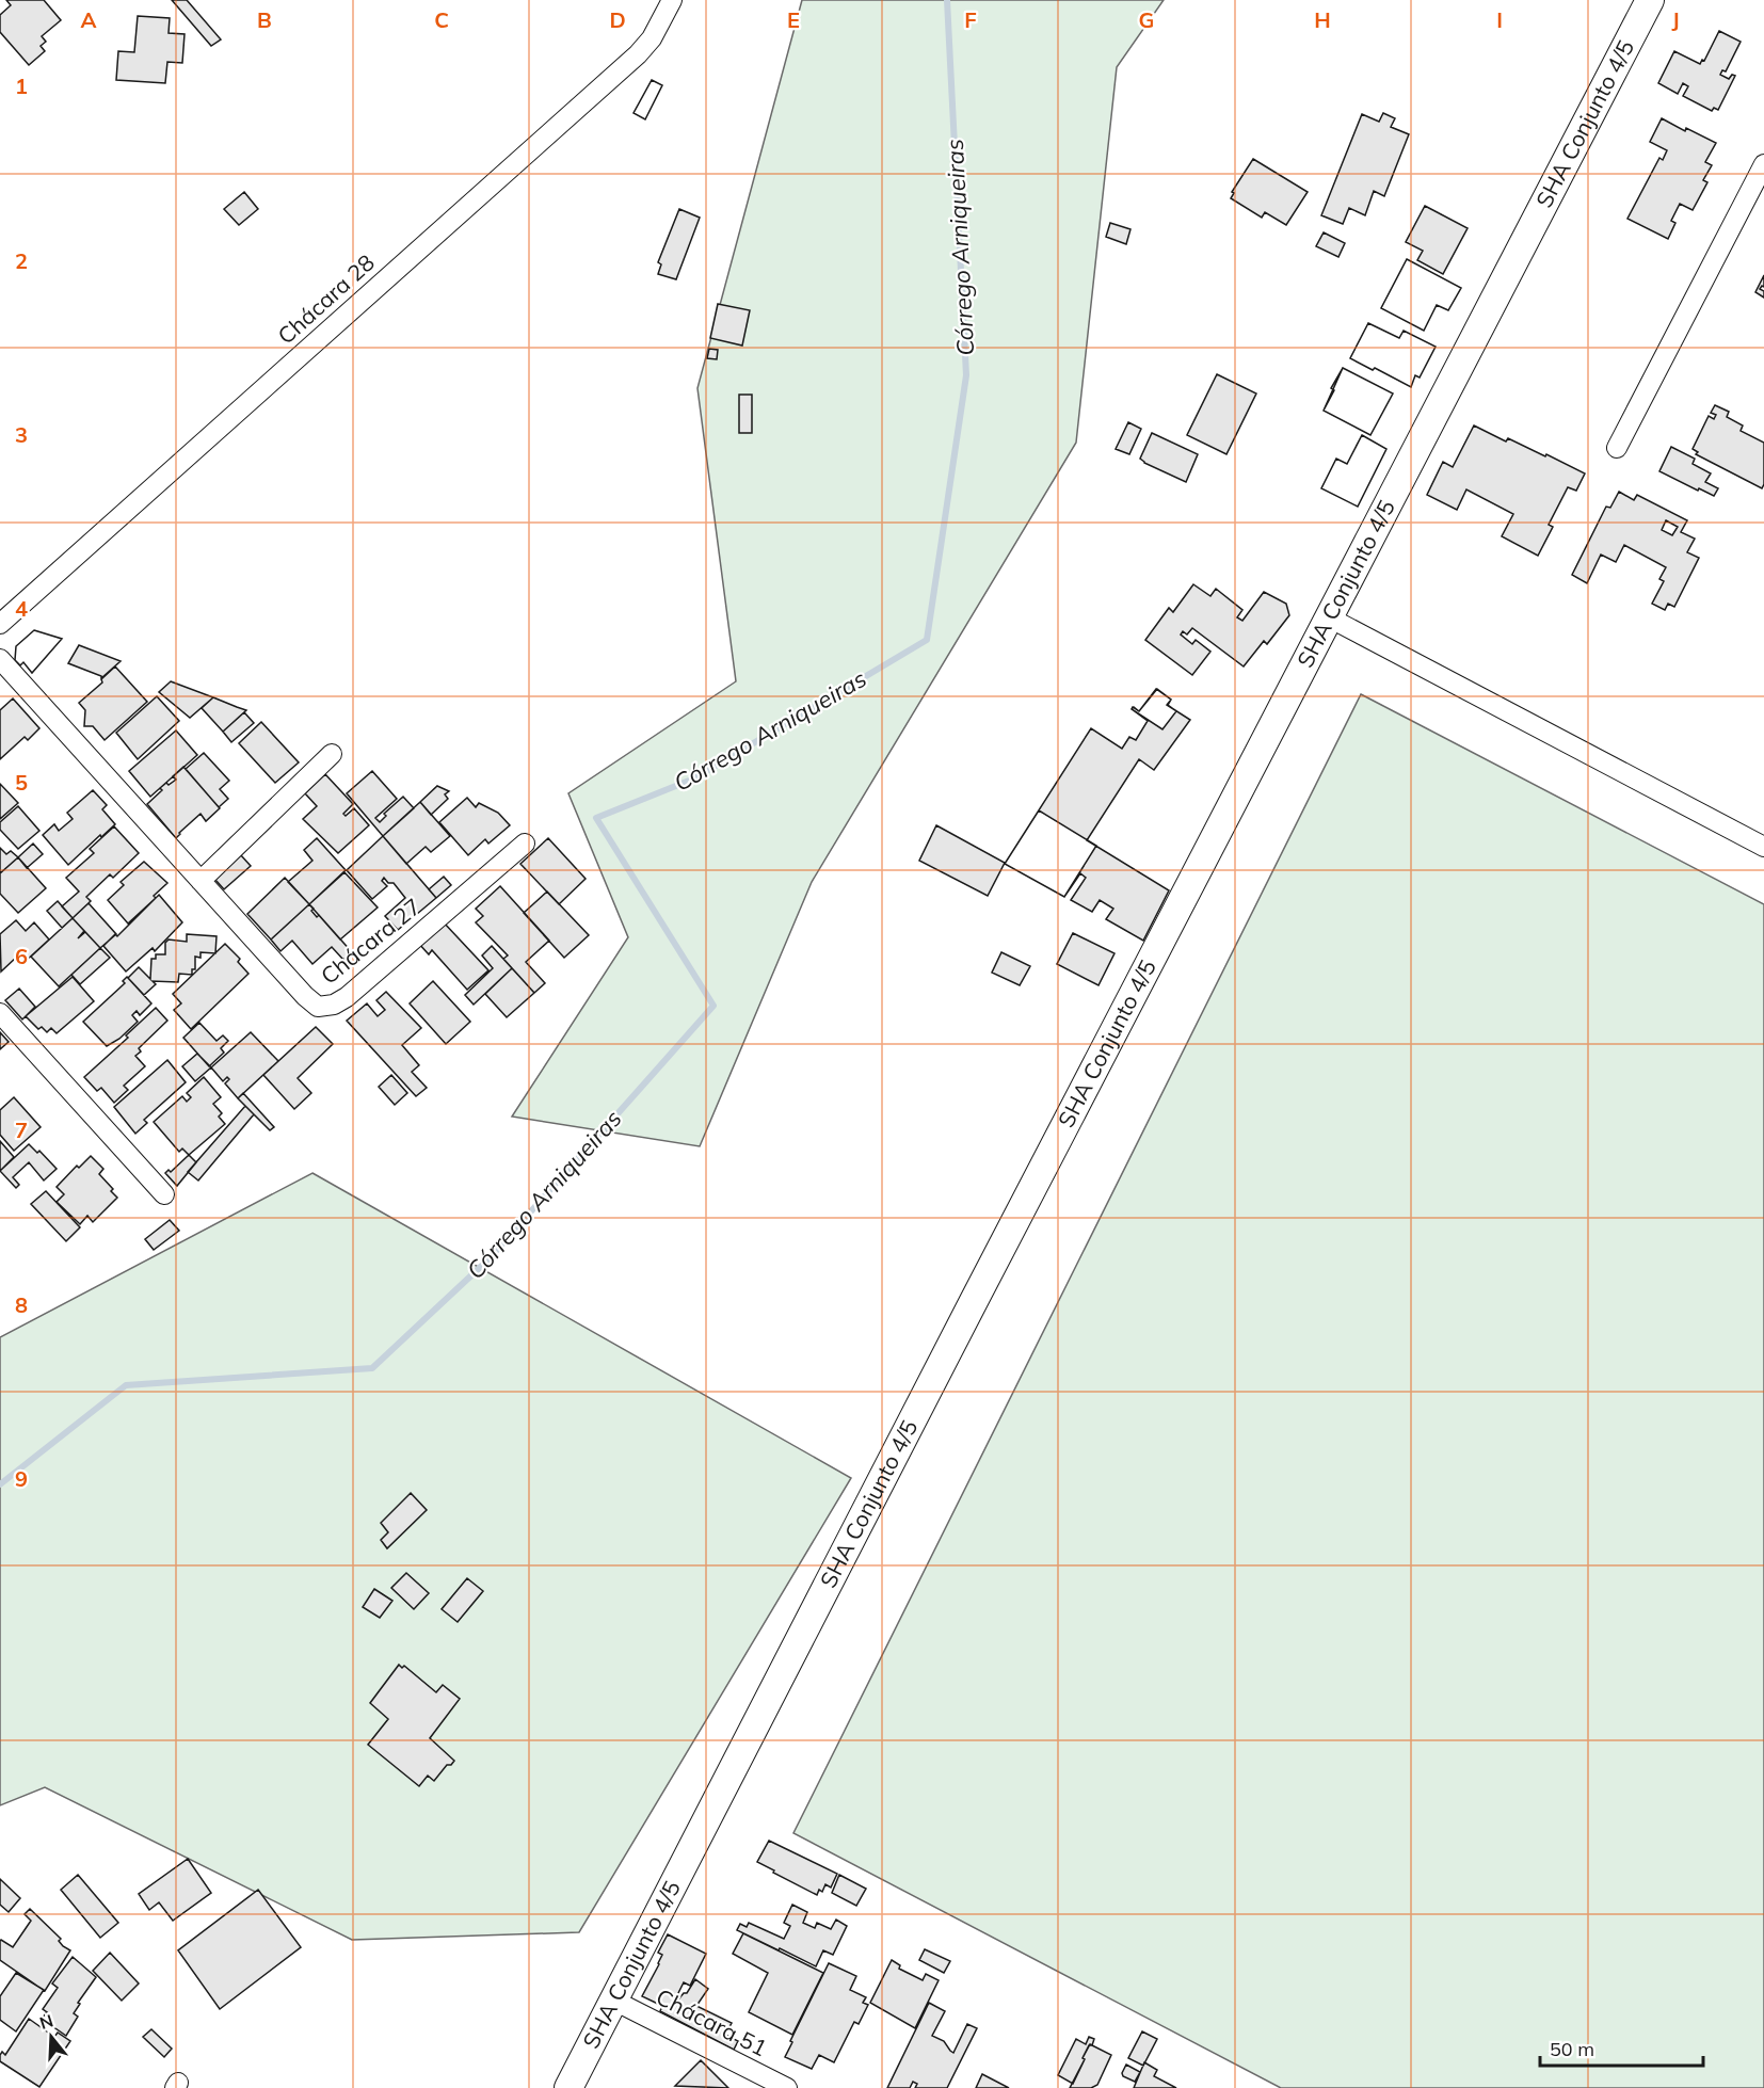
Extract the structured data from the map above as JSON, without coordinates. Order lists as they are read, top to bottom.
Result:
{
  "streets": {
    "street": [
      "SHA Conjunto 4/5",
      "Chácara 28",
      "Chácara 27",
      "Chácara 51"
    ]
  },
  "crossings": [
    ["SHA Conjunto 4/5", "Chácara 51"]
  ],
  "water": ["Córrego Arniqueiras"],
  "scale_bar": "50 m",
  "north": "top",
  "grid": {
    "columns": [
      "A",
      "B",
      "C",
      "D",
      "E",
      "F",
      "G",
      "H",
      "I",
      "J"
    ],
    "rows": [
      "1",
      "2",
      "3",
      "4",
      "5",
      "6",
      "7",
      "8",
      "9"
    ]
  }
}
